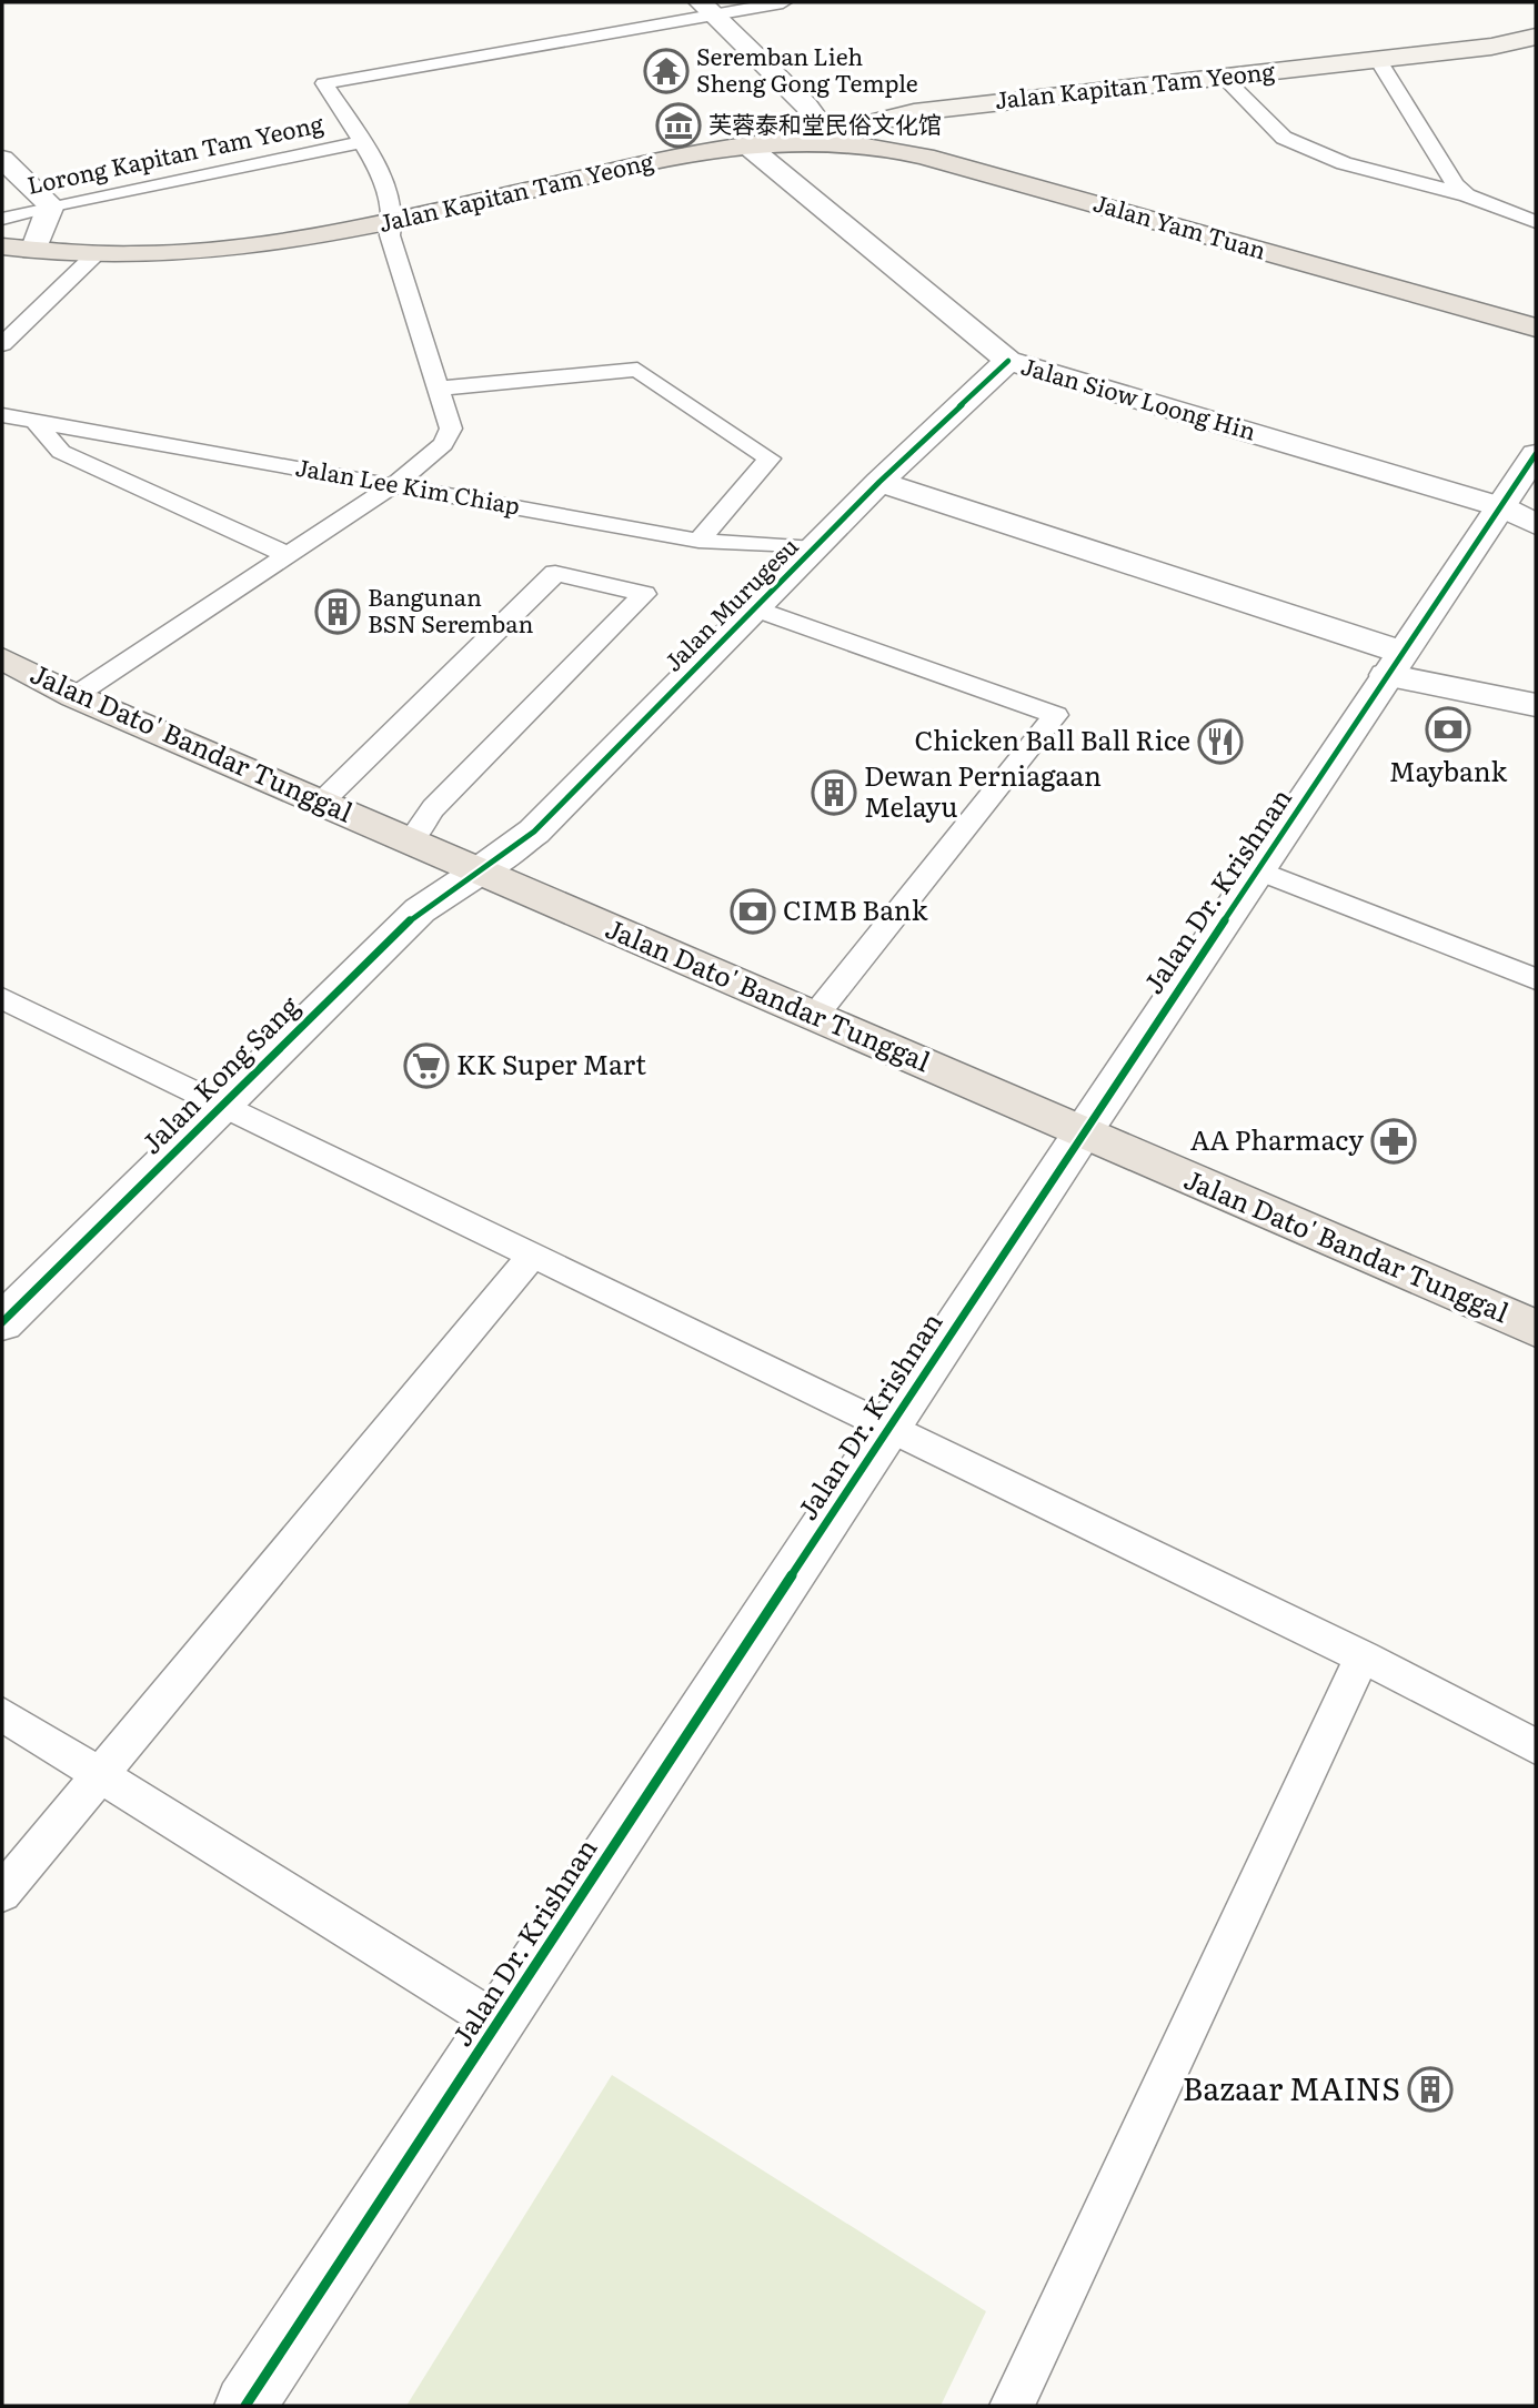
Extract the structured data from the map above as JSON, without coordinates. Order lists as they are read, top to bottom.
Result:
{
  "streets": {
    "highway": ["Jalan Kapitan Tam Yeong", "Jalan Yam Tuan", "Jalan Dato' Bandar Tunggal"],
    "street": [
      "Jalan Siow Loong Hin",
      "Jalan Murugesu",
      "Jalan Dr. Krishnan",
      "Jalan Kong Sang"
    ],
    "lane": ["Lorong Kapitan Tam Yeong", "Jalan Lee Kim Chiap"]
  },
  "crossings": [
    ["Jalan Kapitan Tam Yeong", "Jalan Yam Tuan"],
    ["Jalan Kapitan Tam Yeong", "Jalan Siow Loong Hin"],
    ["Jalan Siow Loong Hin", "Jalan Murugesu"],
    ["Jalan Siow Loong Hin", "Jalan Dr. Krishnan"],
    ["Jalan Lee Kim Chiap", "Jalan Murugesu"],
    ["Jalan Murugesu", "Jalan Dato' Bandar Tunggal"],
    ["Jalan Murugesu", "Jalan Kong Sang"],
    ["Jalan Dato' Bandar Tunggal", "Jalan Dr. Krishnan"],
    ["Jalan Dato' Bandar Tunggal", "Jalan Kong Sang"]
  ],
  "places": {
    "temple": ["Seremban Lieh Sheng Gong Temple"],
    "museum": ["芙蓉泰和堂民俗文化馆"],
    "building": ["Bangunan BSN Seremban", "Dewan Perniagaan Melayu", "Bazaar MAINS"],
    "bank": ["Maybank", "CIMB Bank"],
    "restaurant": ["Chicken Ball Ball Rice"],
    "supermarket": ["KK Super Mart"],
    "pharmacy": ["AA Pharmacy"]
  }
}
